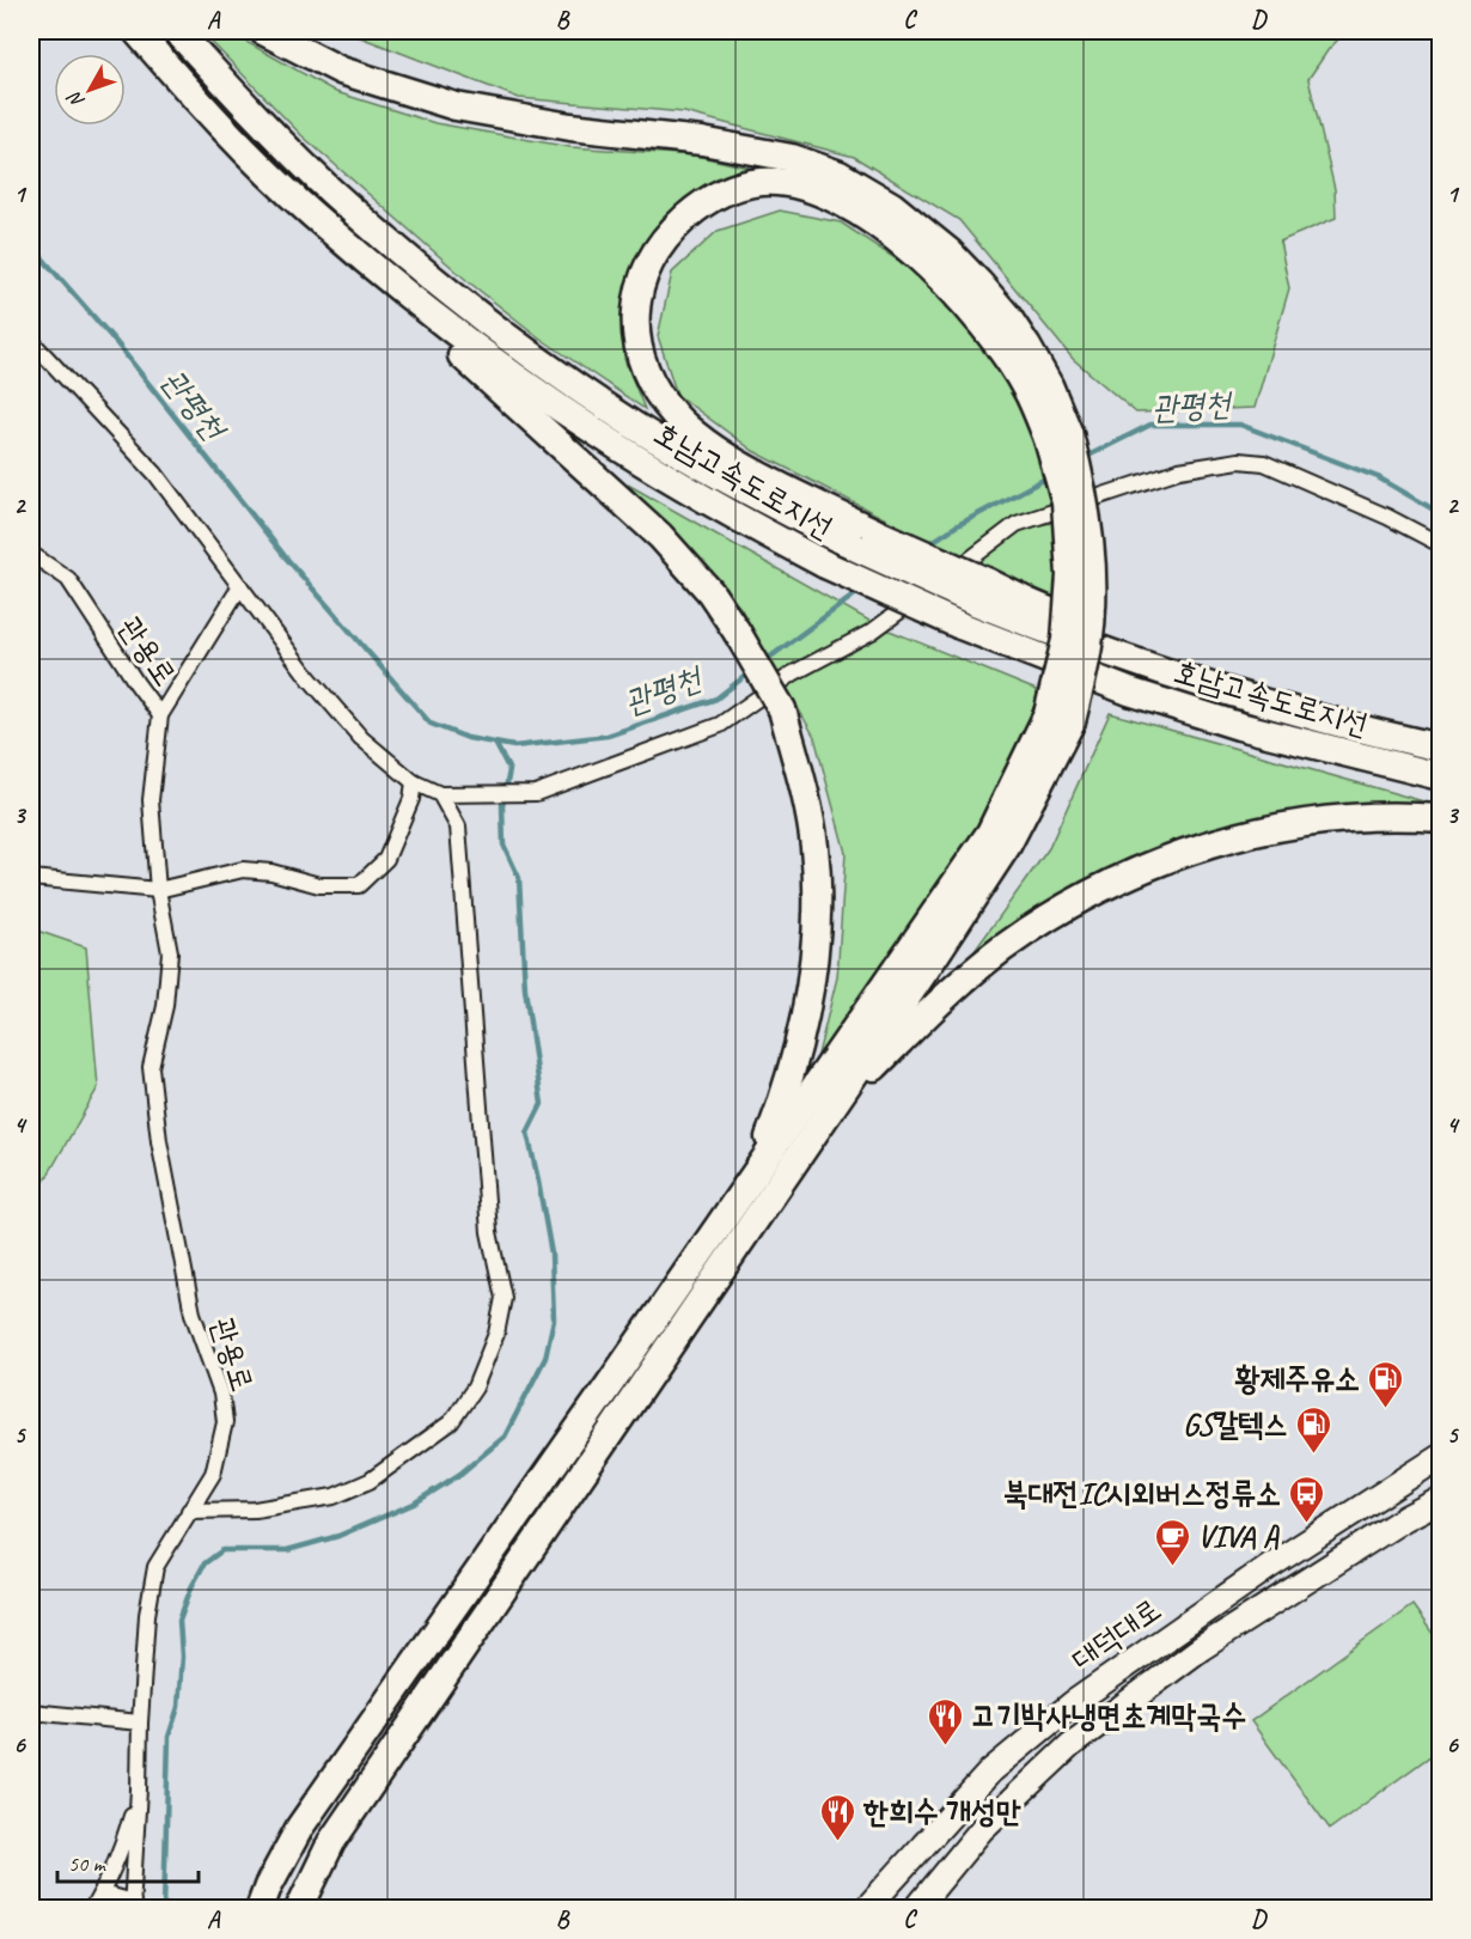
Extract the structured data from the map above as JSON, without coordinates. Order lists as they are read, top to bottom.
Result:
{
  "streets": {
    "highway": ["호남고속도로지선"],
    "main road": ["대덕대로"],
    "street": ["관용로"]
  },
  "water": ["관평천"],
  "places": {
    "fuel station": ["황제주유소", "GS칼텍스"],
    "bus stop": ["북대전IC시외버스정류소"],
    "cafe": ["VIVA A"],
    "restaurant": ["고기박사냉면초계막국수", "한희수 개성만"]
  },
  "scale_bar": "50 m",
  "north": "bottom left",
  "grid": {
    "columns": [
      "A",
      "B",
      "C",
      "D"
    ],
    "rows": [
      "1",
      "2",
      "3",
      "4",
      "5",
      "6"
    ]
  }
}
